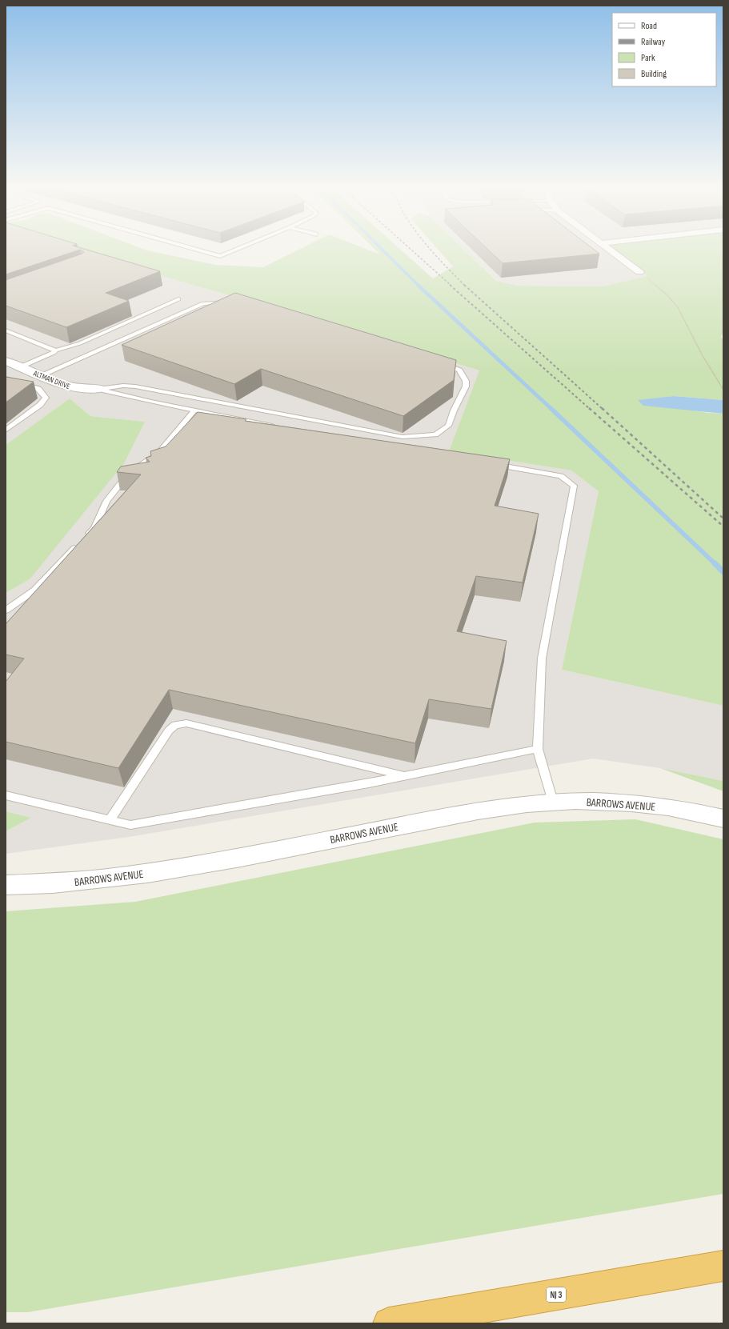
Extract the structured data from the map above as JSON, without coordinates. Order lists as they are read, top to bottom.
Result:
{
  "streets": {
    "highway": ["NJ 3"],
    "street": ["ALTMAN DRIVE", "BARROWS AVENUE"]
  },
  "legend": [
    "Road",
    "Railway",
    "Park",
    "Building"
  ]
}
